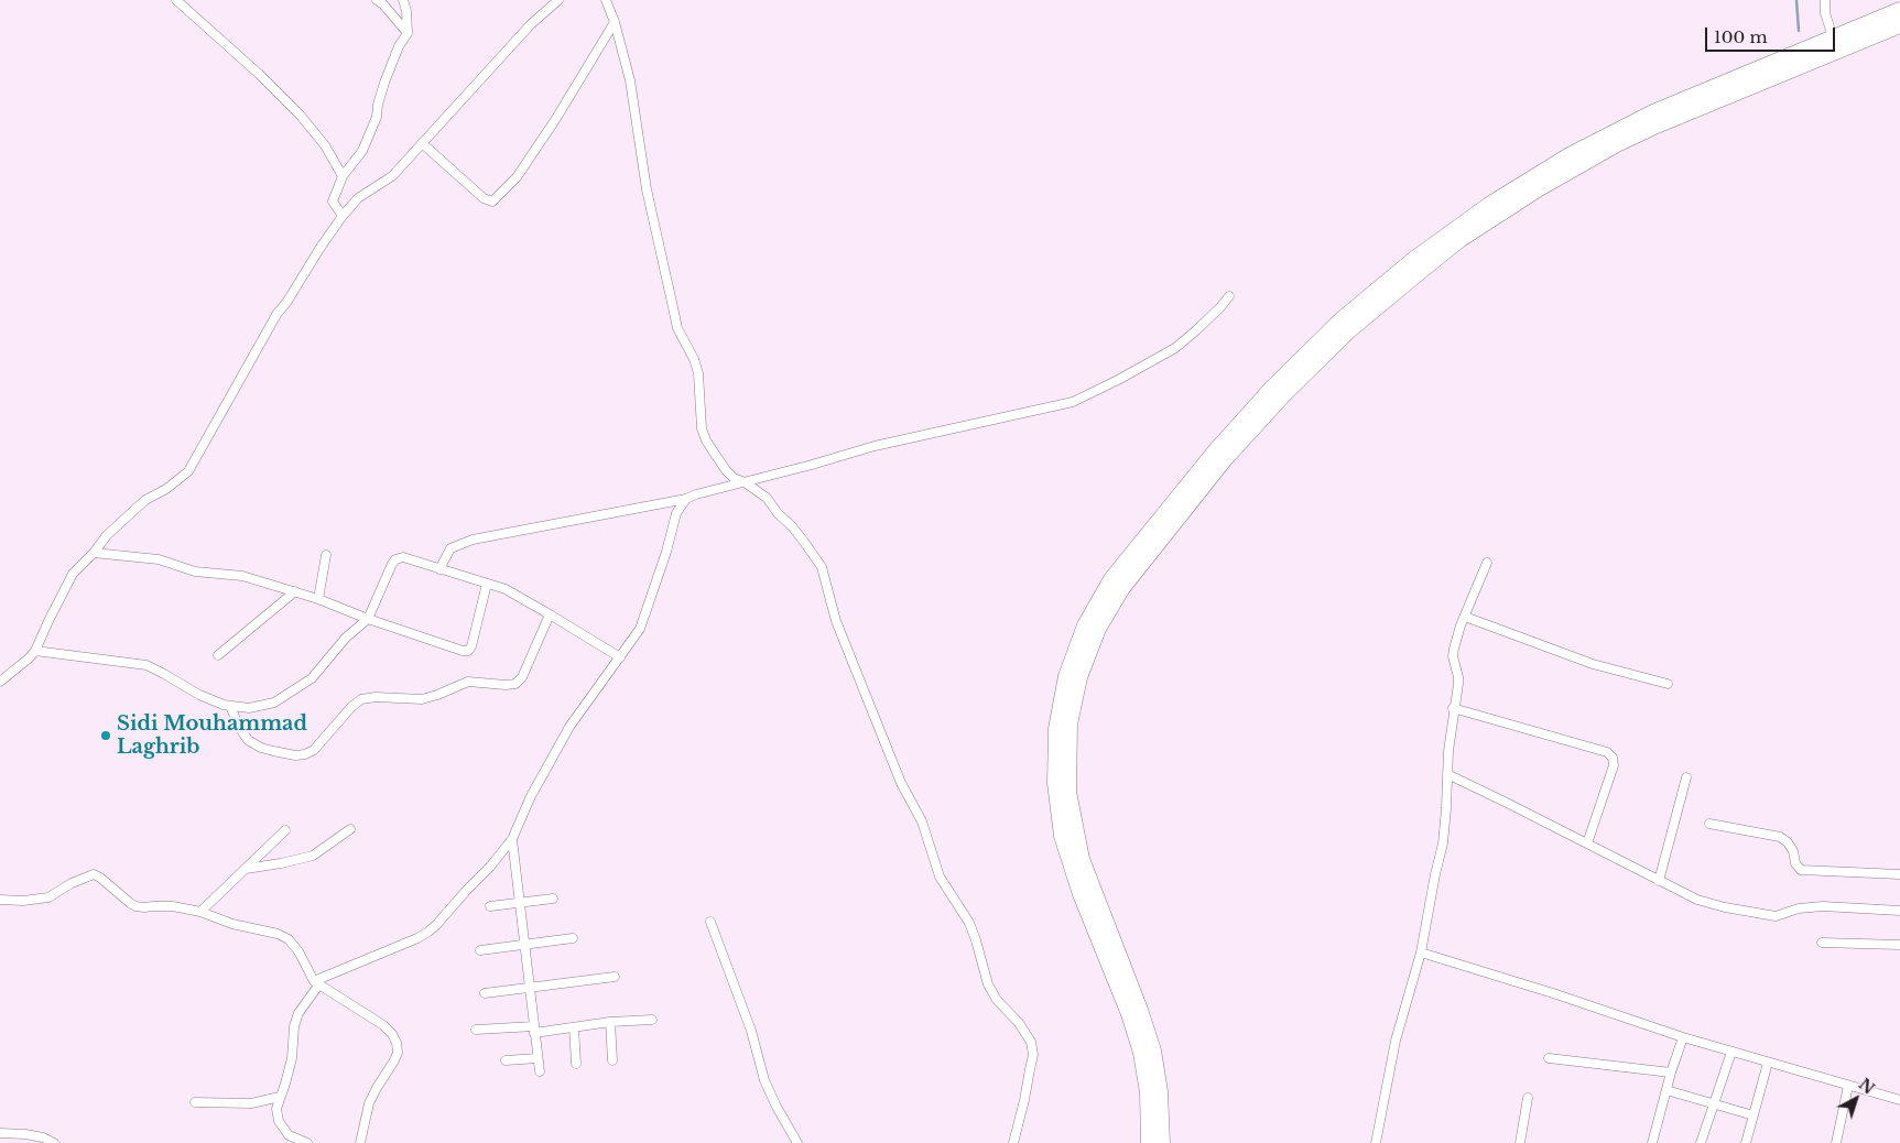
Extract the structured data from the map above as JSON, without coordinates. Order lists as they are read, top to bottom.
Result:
{
  "places": ["Sidi Mouhammad Laghrib"],
  "scale_bar": "100 m",
  "north": "top right"
}
